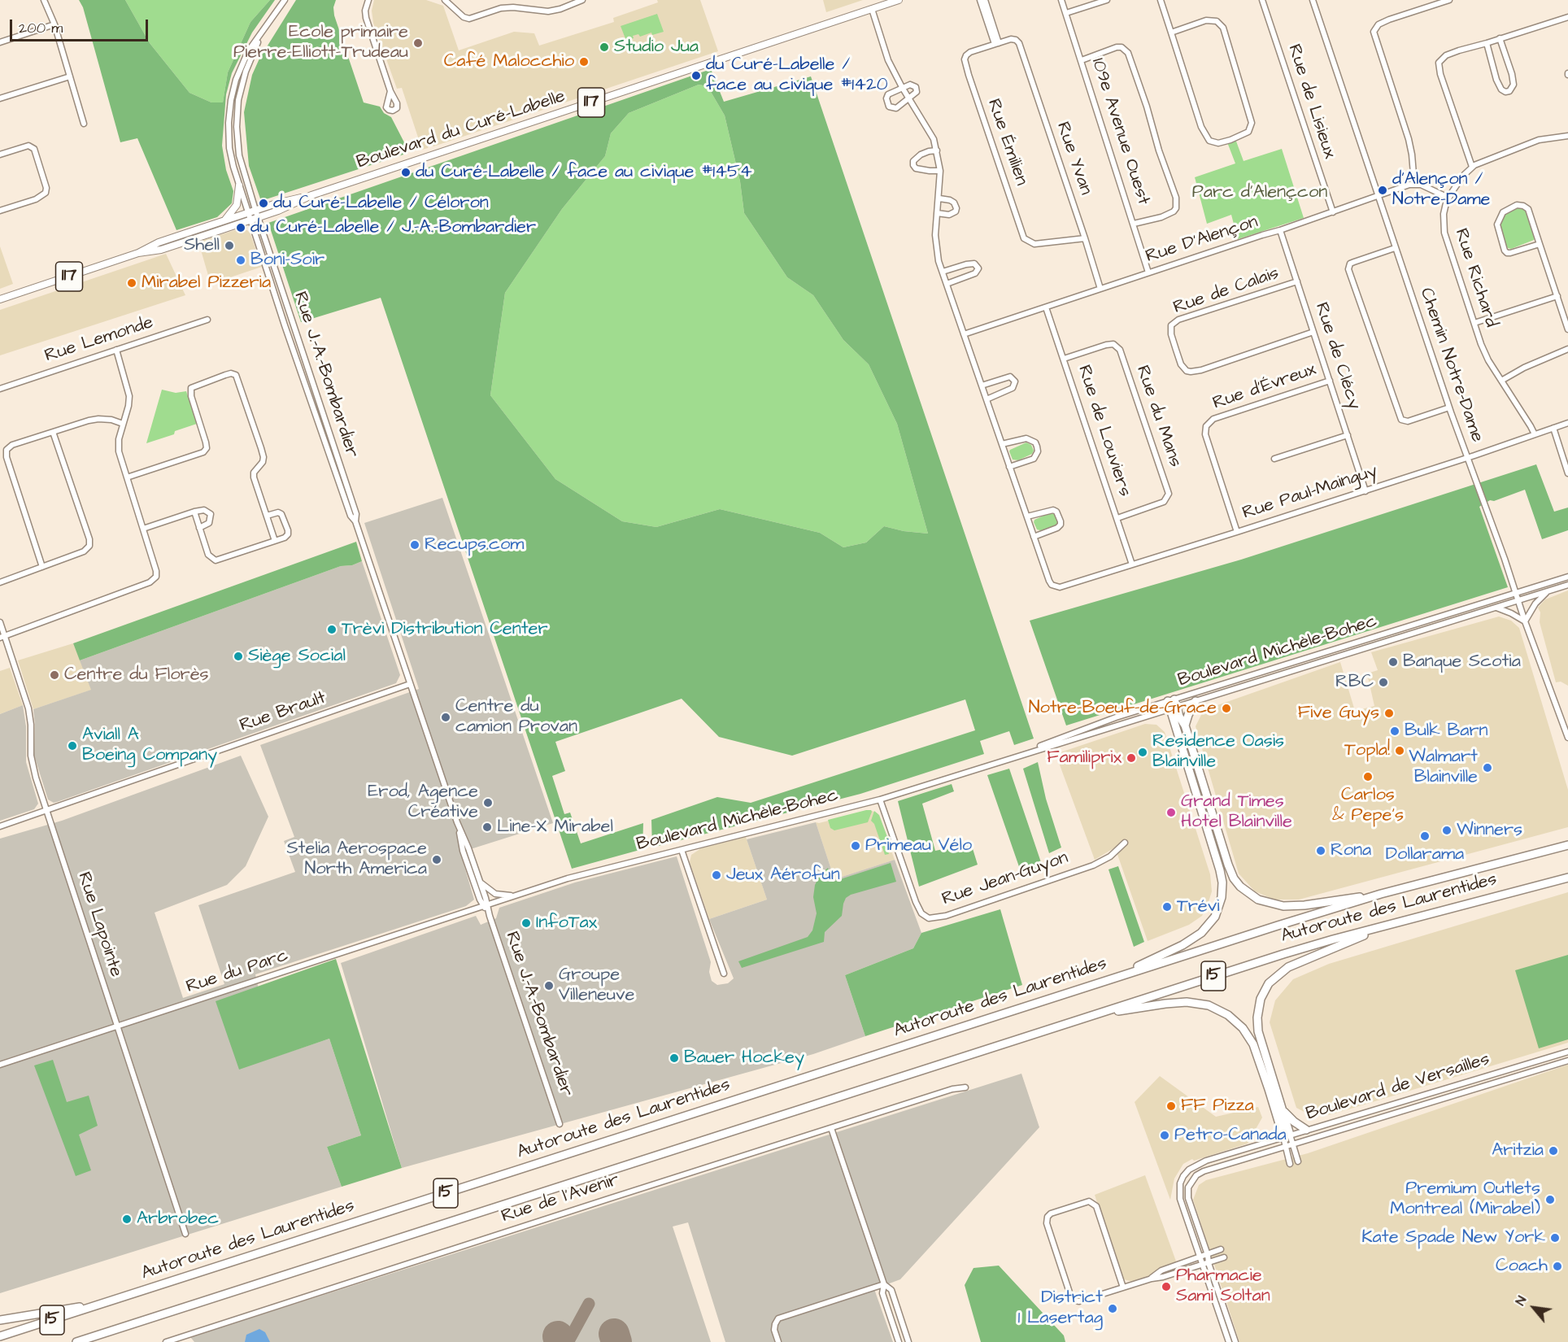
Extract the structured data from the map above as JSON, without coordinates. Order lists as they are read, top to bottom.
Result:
{
  "streets": {
    "highway": ["Autoroute des Laurentides", "15"],
    "main road": ["117", "Boulevard du Curé-Labelle"],
    "street": [
      "Rue de Lisieux",
      "109e Avenue Ouest",
      "Rue Émilien",
      "Rue Yvan",
      "Rue D'Alençon",
      "Rue Richard",
      "Rue de Calais",
      "Rue Lemonde",
      "Rue de Clécy",
      "Chemin Notre-Dame",
      "Rue J.-A.-Bombardier",
      "Rue d'Évreux",
      "Rue du Mans",
      "Rue de Louviers",
      "Rue Paul-Mainguy",
      "Boulevard Michèle-Bohec",
      "Rue Brault",
      "Rue Jean-Guyon",
      "Rue Lapointe",
      "Rue du Parc",
      "Boulevard de Versailles",
      "Rue de l'Avenir"
    ]
  },
  "crossings": [
    ["Rue de Lisieux", "Rue D'Alençon"],
    ["Boulevard du Curé-Labelle", "Rue J.-A.-Bombardier"],
    ["109e Avenue Ouest", "Rue D'Alençon"],
    ["Rue Émilien", "Rue Yvan"],
    ["Rue Yvan", "Rue D'Alençon"],
    ["Rue D'Alençon", "Rue de Clécy"],
    ["Rue D'Alençon", "Chemin Notre-Dame"],
    ["Rue D'Alençon", "Rue de Louviers"],
    ["Rue Richard", "Rue Paul-Mainguy"],
    ["Rue de Calais", "Rue de Clécy"],
    ["Rue de Clécy", "Rue d'Évreux"],
    ["Rue de Clécy", "Rue Paul-Mainguy"],
    ["Chemin Notre-Dame", "Rue Paul-Mainguy"],
    ["Chemin Notre-Dame", "Boulevard Michèle-Bohec"],
    ["Rue J.-A.-Bombardier", "Boulevard Michèle-Bohec"],
    ["Rue J.-A.-Bombardier", "Rue Brault"],
    ["Rue J.-A.-Bombardier", "Rue du Parc"],
    ["Rue d'Évreux", "Rue Paul-Mainguy"],
    ["Rue du Mans", "Rue de Louviers"],
    ["Rue de Louviers", "Rue Paul-Mainguy"],
    ["Boulevard Michèle-Bohec", "Rue Jean-Guyon"],
    ["Boulevard Michèle-Bohec", "Rue du Parc"],
    ["Rue Brault", "Rue Lapointe"],
    ["Rue Lapointe", "Rue du Parc"]
  ],
  "parks": ["Parc d'Alençcon"],
  "places": [
    "Ecole primaire Pierre-Elliott-Trudeau",
    "Studio Jua",
    "Café Malocchio",
    "du Curé-Labelle / face au civique #1420",
    "du Curé-Labelle / face au civique #1454",
    "d'Alençon / Notre-Dame",
    "du Curé-Labelle / Céloron",
    "du Curé-Labelle / J.-A.-Bombardier",
    "Shell",
    "Boni-Soir",
    "Mirabel Pizzeria",
    "Recups.com",
    "Trèvi Distribution Center",
    "Siège Social",
    "Banque Scotia",
    "Centre du Florès",
    "RBC",
    "Notre-Boeuf-de-Grace",
    "Five Guys",
    "Centre du camion Provan",
    "Bulk Barn",
    "Aviall A Boeing Company",
    "Topla!",
    "Residence Oasis Blainville",
    "Familiprix",
    "Walmart Blainville",
    "Carlos & Pepe's",
    "Erod, Agence Créative",
    "Grand Times Hotel Blainville",
    "Line-X Mirabel",
    "Winners",
    "Dollarama",
    "Primeau Vélo",
    "Rona",
    "Stelia Aerospace North America",
    "Jeux Aérofun",
    "Trévi",
    "InfoTax",
    "Groupe Villeneuve",
    "Bauer Hockey",
    "FF Pizza",
    "Petro-Canada",
    "Aritzia",
    "Premium Outlets Montreal (Mirabel)",
    "Arbrobec",
    "Kate Spade New York",
    "Coach",
    "Pharmacie Sami Soltan",
    "District 1 Lasertag"
  ],
  "scale_bar": "200 m",
  "north": "top left"
}
